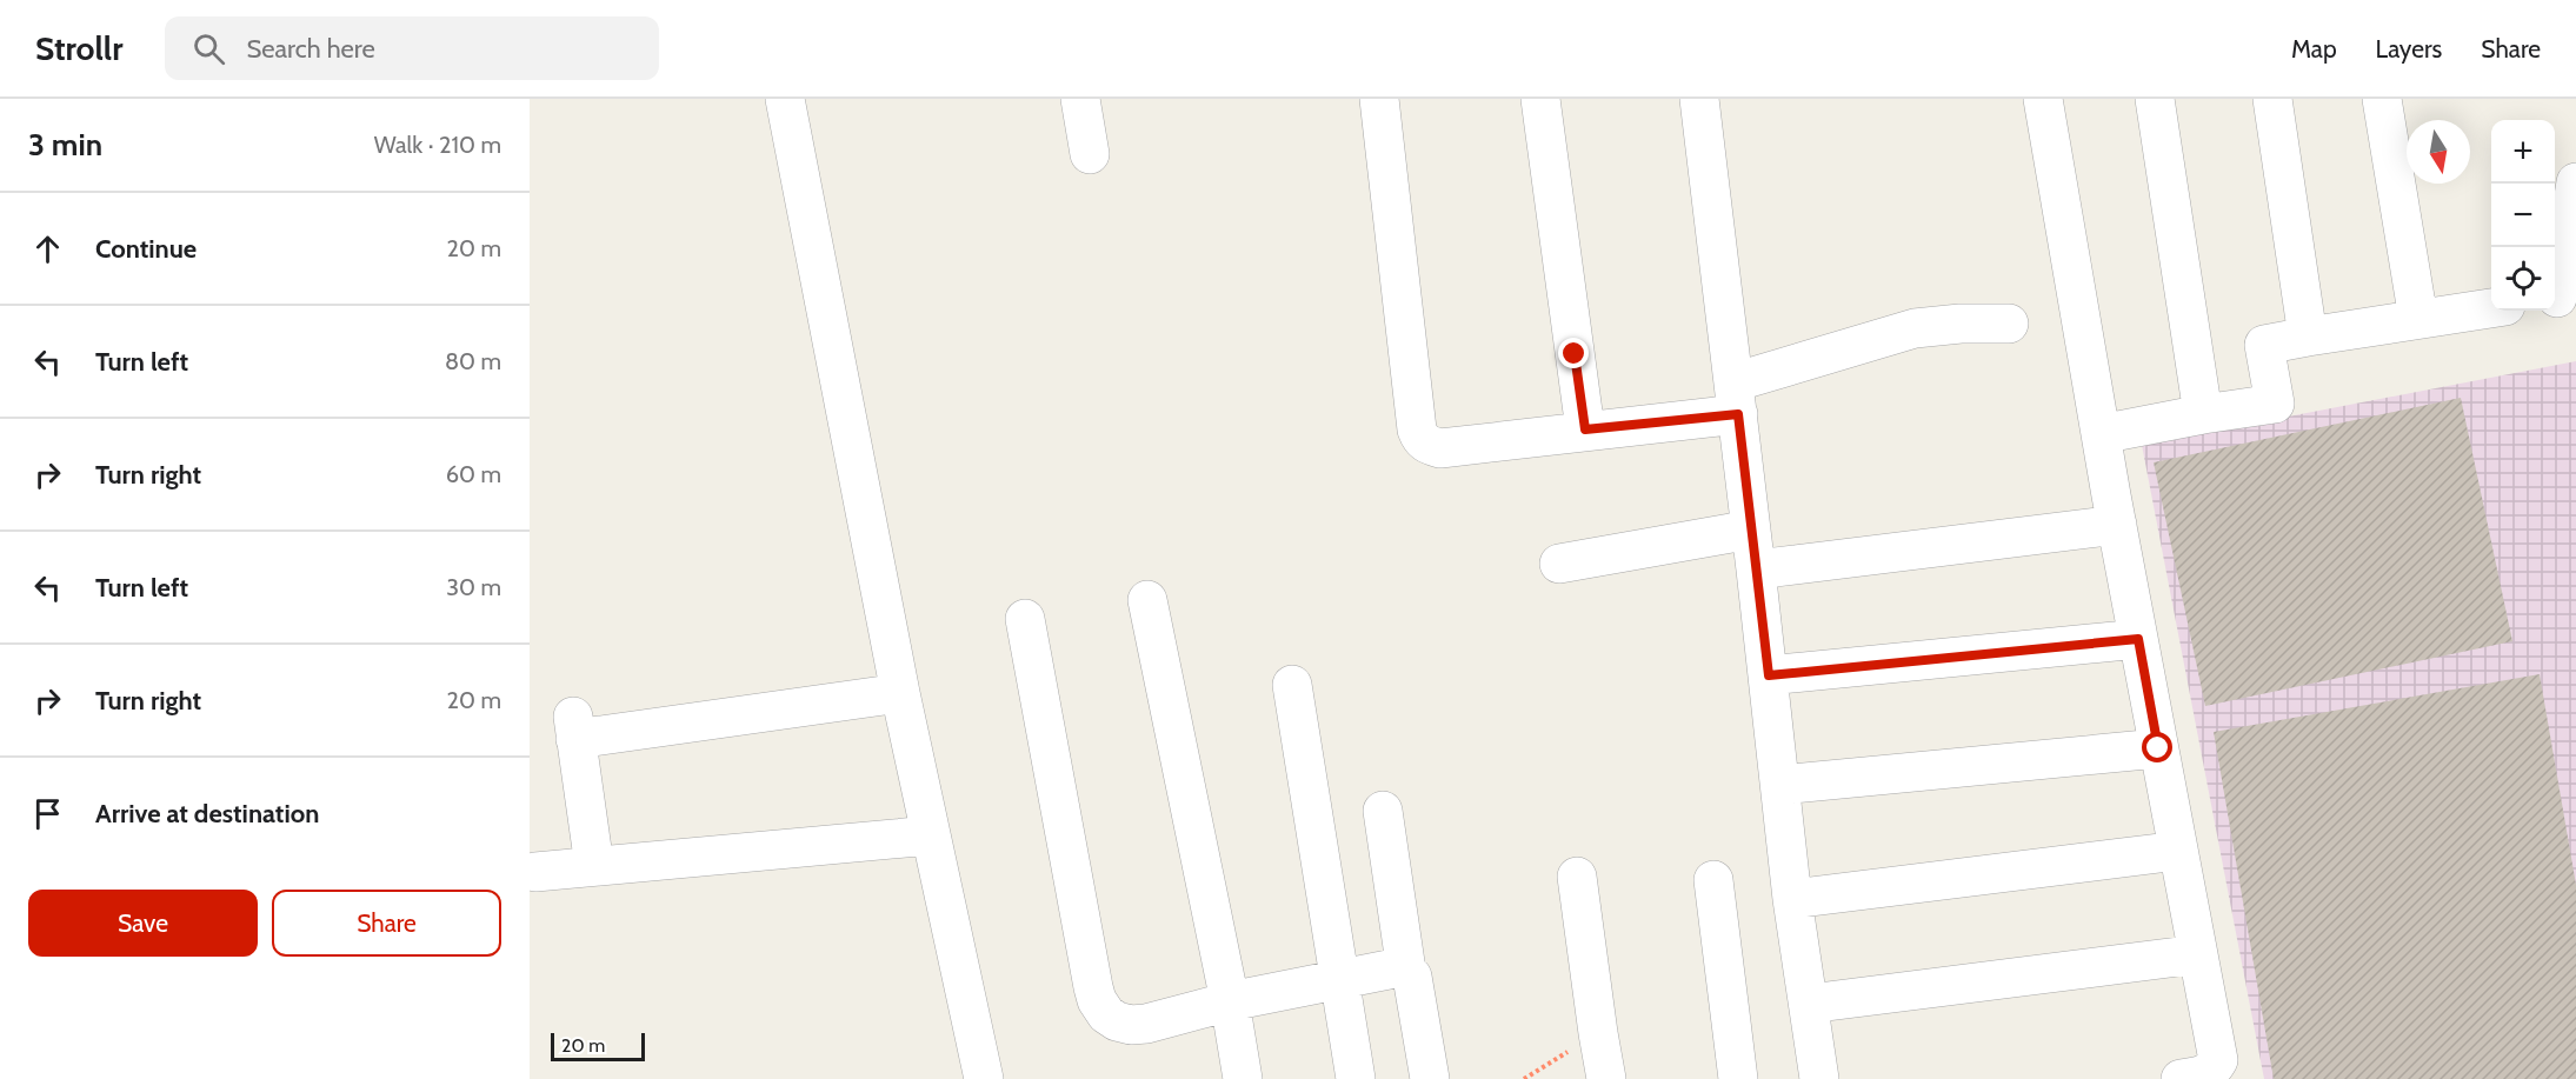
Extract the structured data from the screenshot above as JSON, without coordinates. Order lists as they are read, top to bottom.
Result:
{
  "scale_bar": "20 m",
  "north": "bottom",
  "page": {
    "header": "Strollr",
    "search": "Search here",
    "nav": ["Map", "Layers", "Share"],
    "heading": ["3 min", "Walk · 210 m"],
    "map_buttons": ["+", "−"],
    "list": [
      ["Continue", "20 m"],
      ["Turn left", "80 m"],
      ["Turn right", "60 m"],
      ["Turn left", "30 m"],
      ["Turn right", "20 m"],
      "Arrive at destination"
    ],
    "buttons": ["Save", "Share"],
    "scale": "20 m"
  }
}
